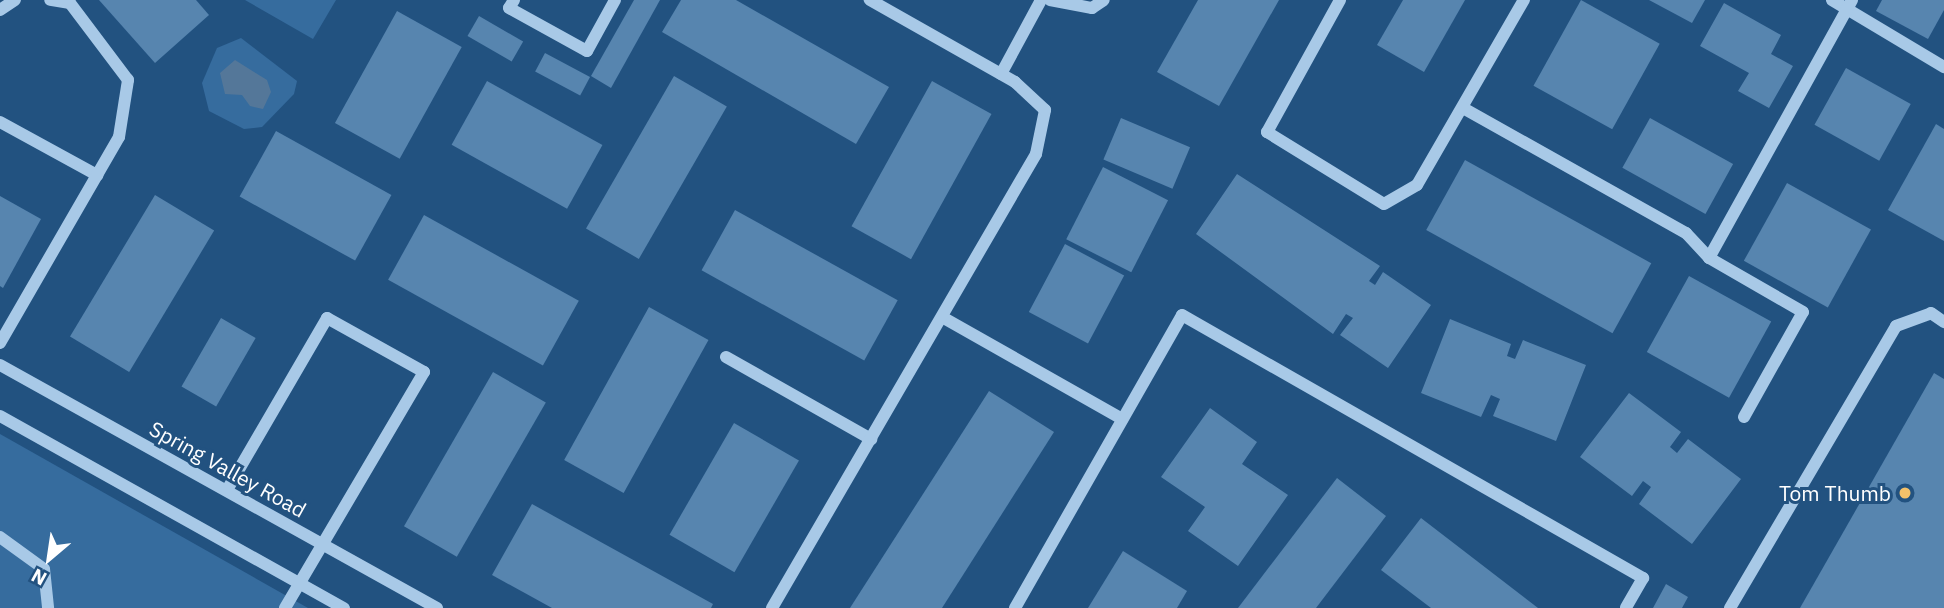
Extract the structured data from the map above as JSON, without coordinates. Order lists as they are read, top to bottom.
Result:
{
  "streets": {
    "street": ["Spring Valley Road"]
  },
  "places": ["Tom Thumb"],
  "north": "bottom left"
}
